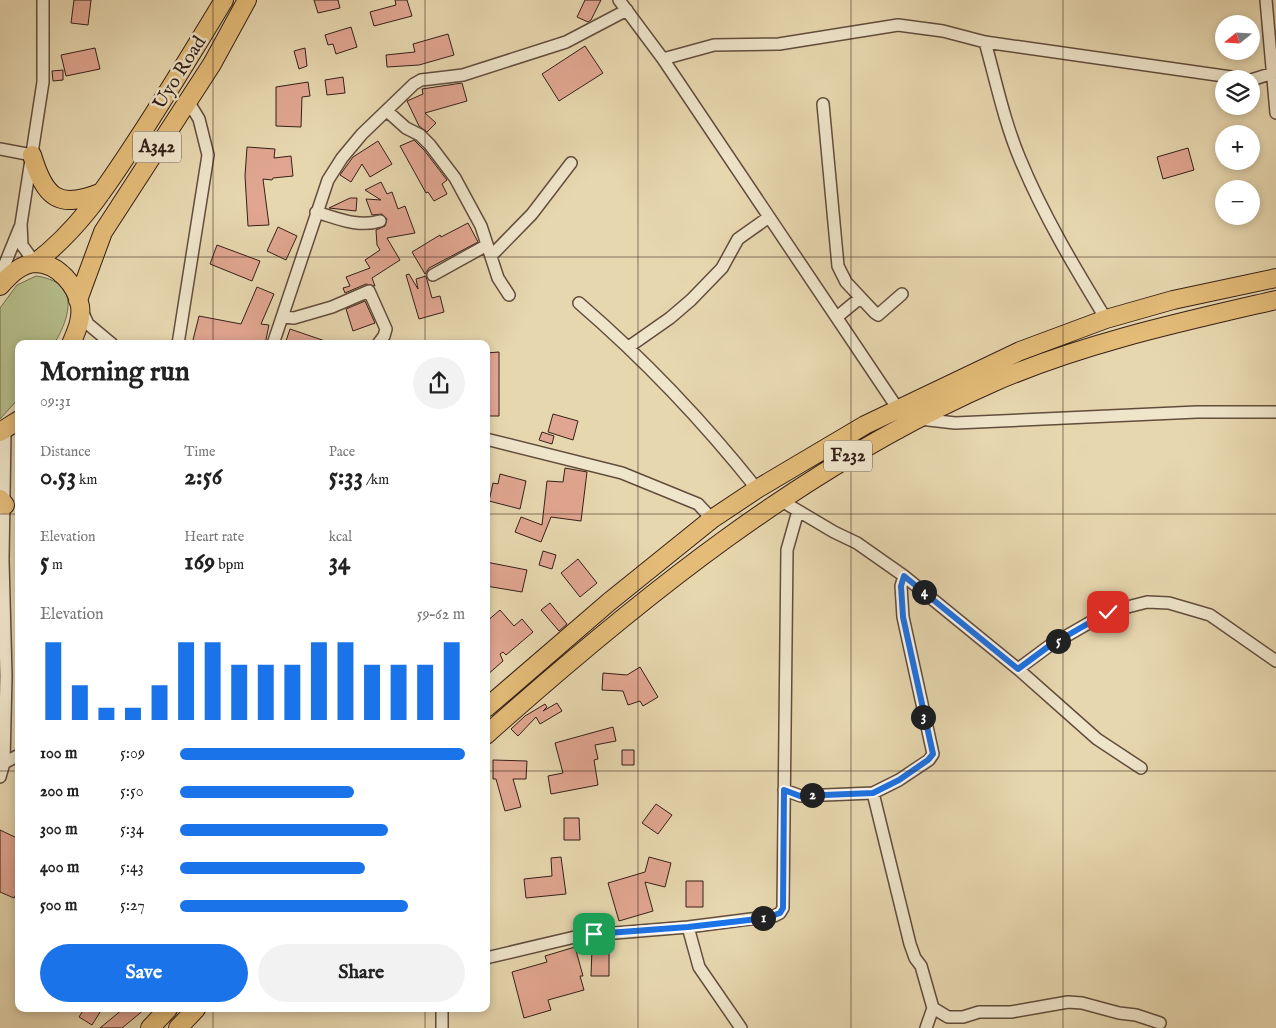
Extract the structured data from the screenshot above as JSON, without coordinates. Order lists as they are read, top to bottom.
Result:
{
  "streets": {
    "highway": ["Uyo Road", "A342", "F232"]
  },
  "crossings": [
    ["Uyo Road", "A342"]
  ],
  "north": "left",
  "page": {
    "map_buttons": ["+", "−"],
    "heading": ["Morning run", "09:31"],
    "stats": [
      ["Distance", "0.53 km"],
      ["Time", "2:56"],
      ["Pace", "5:33 /km"],
      ["Elevation", "5 m"],
      ["Heart rate", "169 bpm"],
      ["kcal", "34"]
    ],
    "pins": [
      "4",
      "5",
      "3",
      "2",
      "1"
    ],
    "chart": ["Elevation", "59–62 m"],
    "list": [
      {
        "name": "100 m",
        "note": "5:09"
      },
      {
        "name": "200 m",
        "note": "5:50"
      },
      {
        "name": "300 m",
        "note": "5:34"
      },
      {
        "name": "400 m",
        "note": "5:43"
      },
      {
        "name": "500 m",
        "note": "5:27"
      }
    ],
    "buttons": ["Save", "Share"]
  }
}
